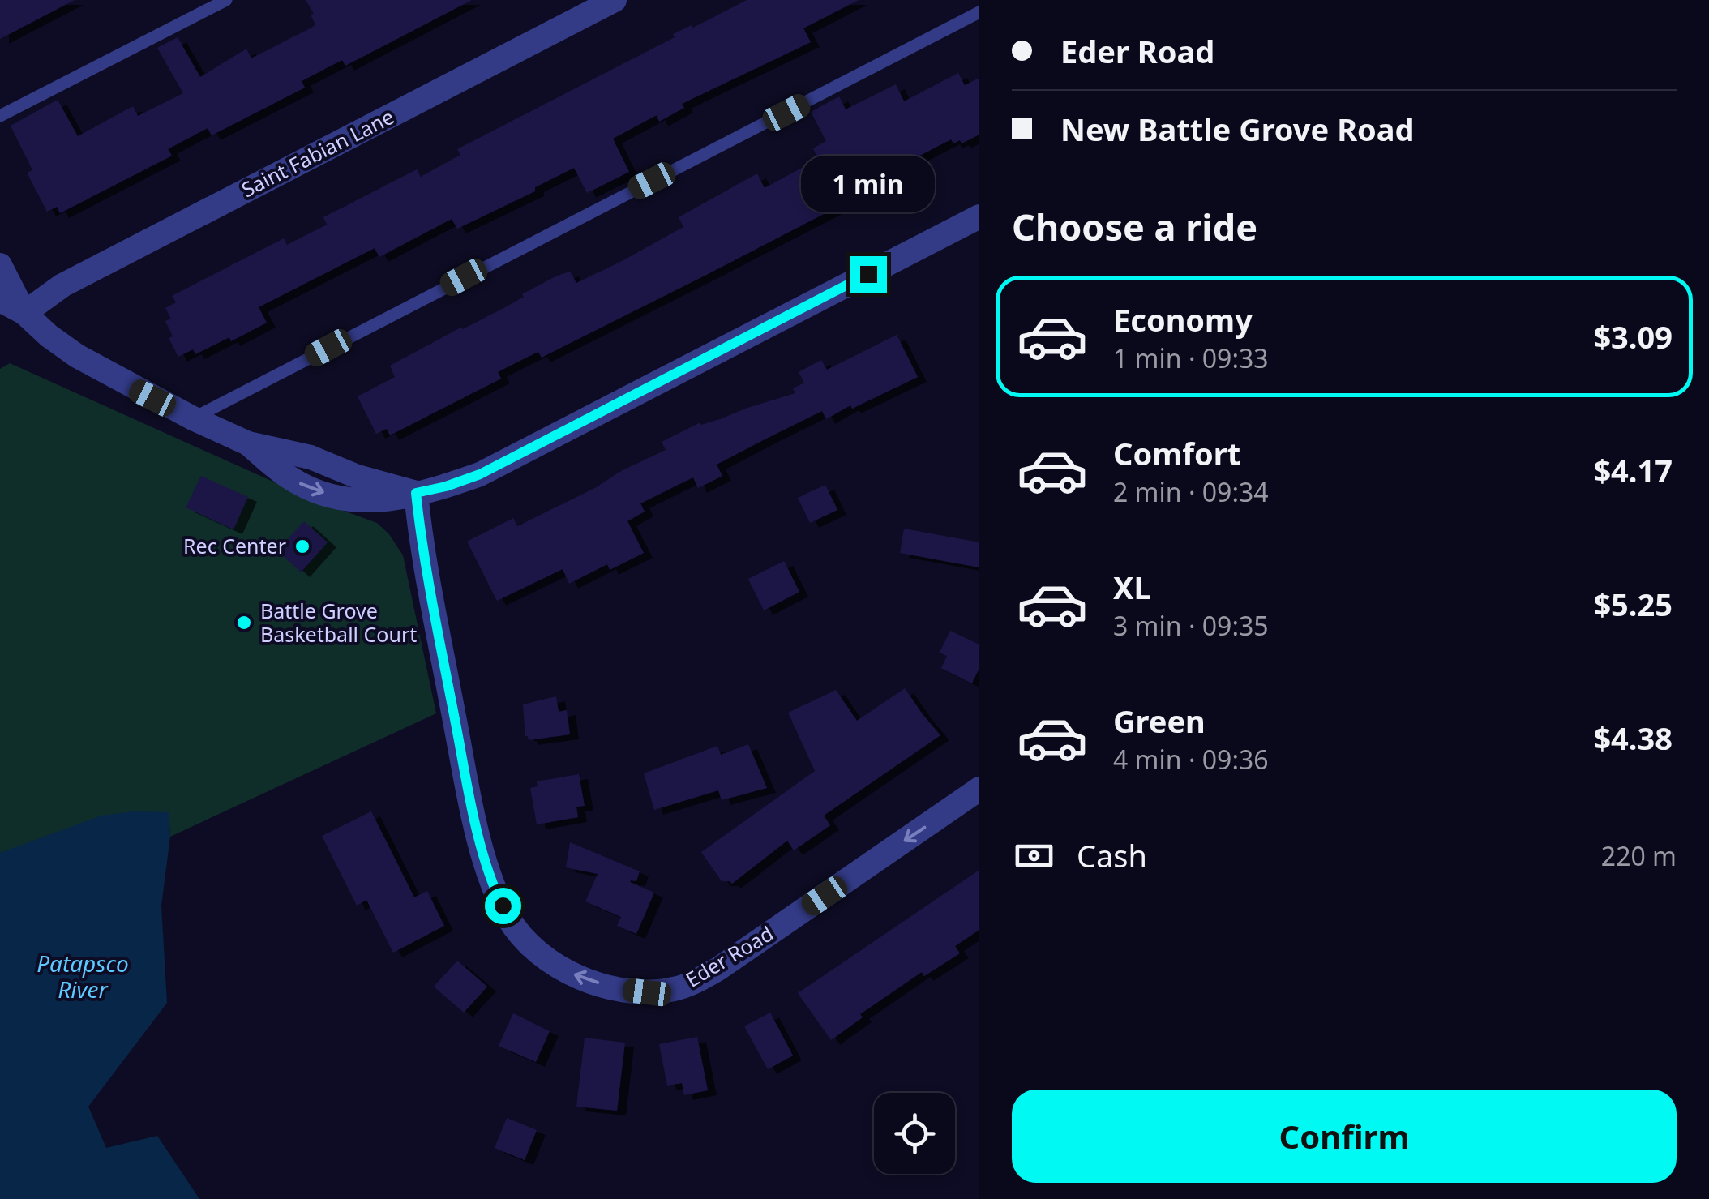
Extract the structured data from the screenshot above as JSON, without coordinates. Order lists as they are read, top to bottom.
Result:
{
  "streets": {
    "street": ["Saint Fabian Lane", "Eder Road"]
  },
  "water": ["Patapsco River"],
  "places": ["Rec Center", "Battle Grove Basketball Court"],
  "page": {
    "banner": ["Eder Road", "New Battle Grove Road"],
    "bubble": "1 min",
    "heading": "Choose a ride",
    "list": [
      {
        "name": "Economy",
        "note": "1 min · 09:33",
        "value": "$3.09"
      },
      {
        "name": "Comfort",
        "note": "2 min · 09:34",
        "value": "$4.17"
      },
      {
        "name": "XL",
        "note": "3 min · 09:35",
        "value": "$5.25"
      },
      {
        "name": "Green",
        "note": "4 min · 09:36",
        "value": "$4.38"
      }
    ],
    "pay": ["Cash", "220 m"],
    "buttons": "Confirm"
  }
}
